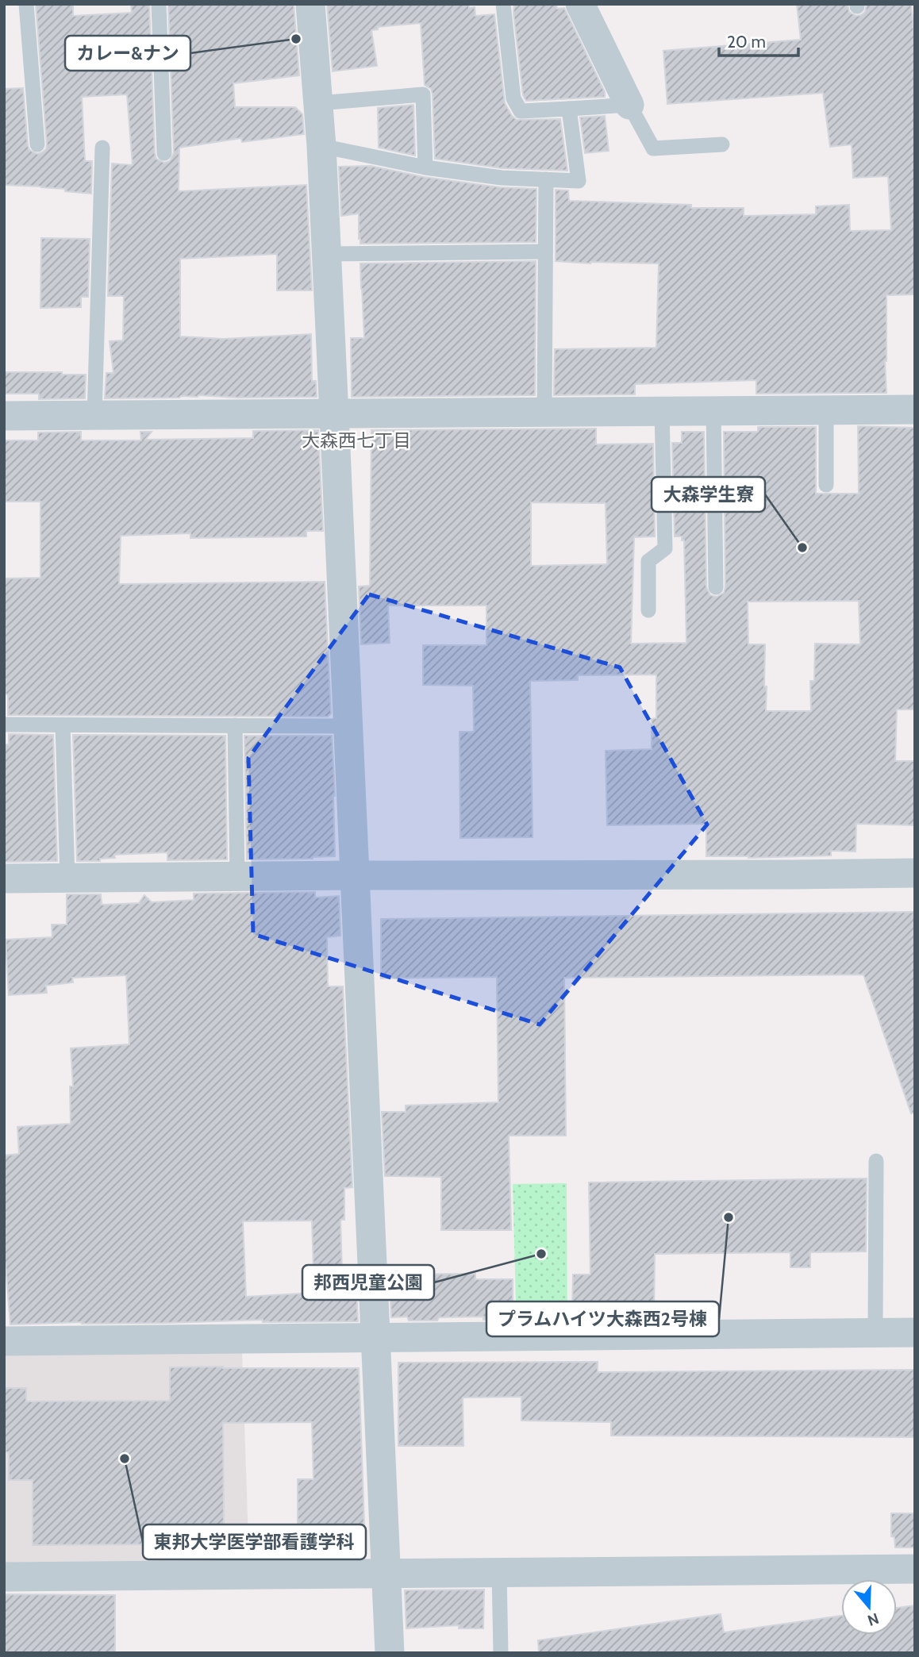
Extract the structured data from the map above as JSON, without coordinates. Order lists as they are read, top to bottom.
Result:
{
  "districts": ["大森西七丁目"],
  "places": [
    "カレー&ナン",
    "大森学生寮",
    "プラムハイツ大森西2号棟",
    "邦西児童公園",
    "東邦大学医学部看護学科"
  ],
  "scale_bar": "20 m",
  "north": "bottom"
}
